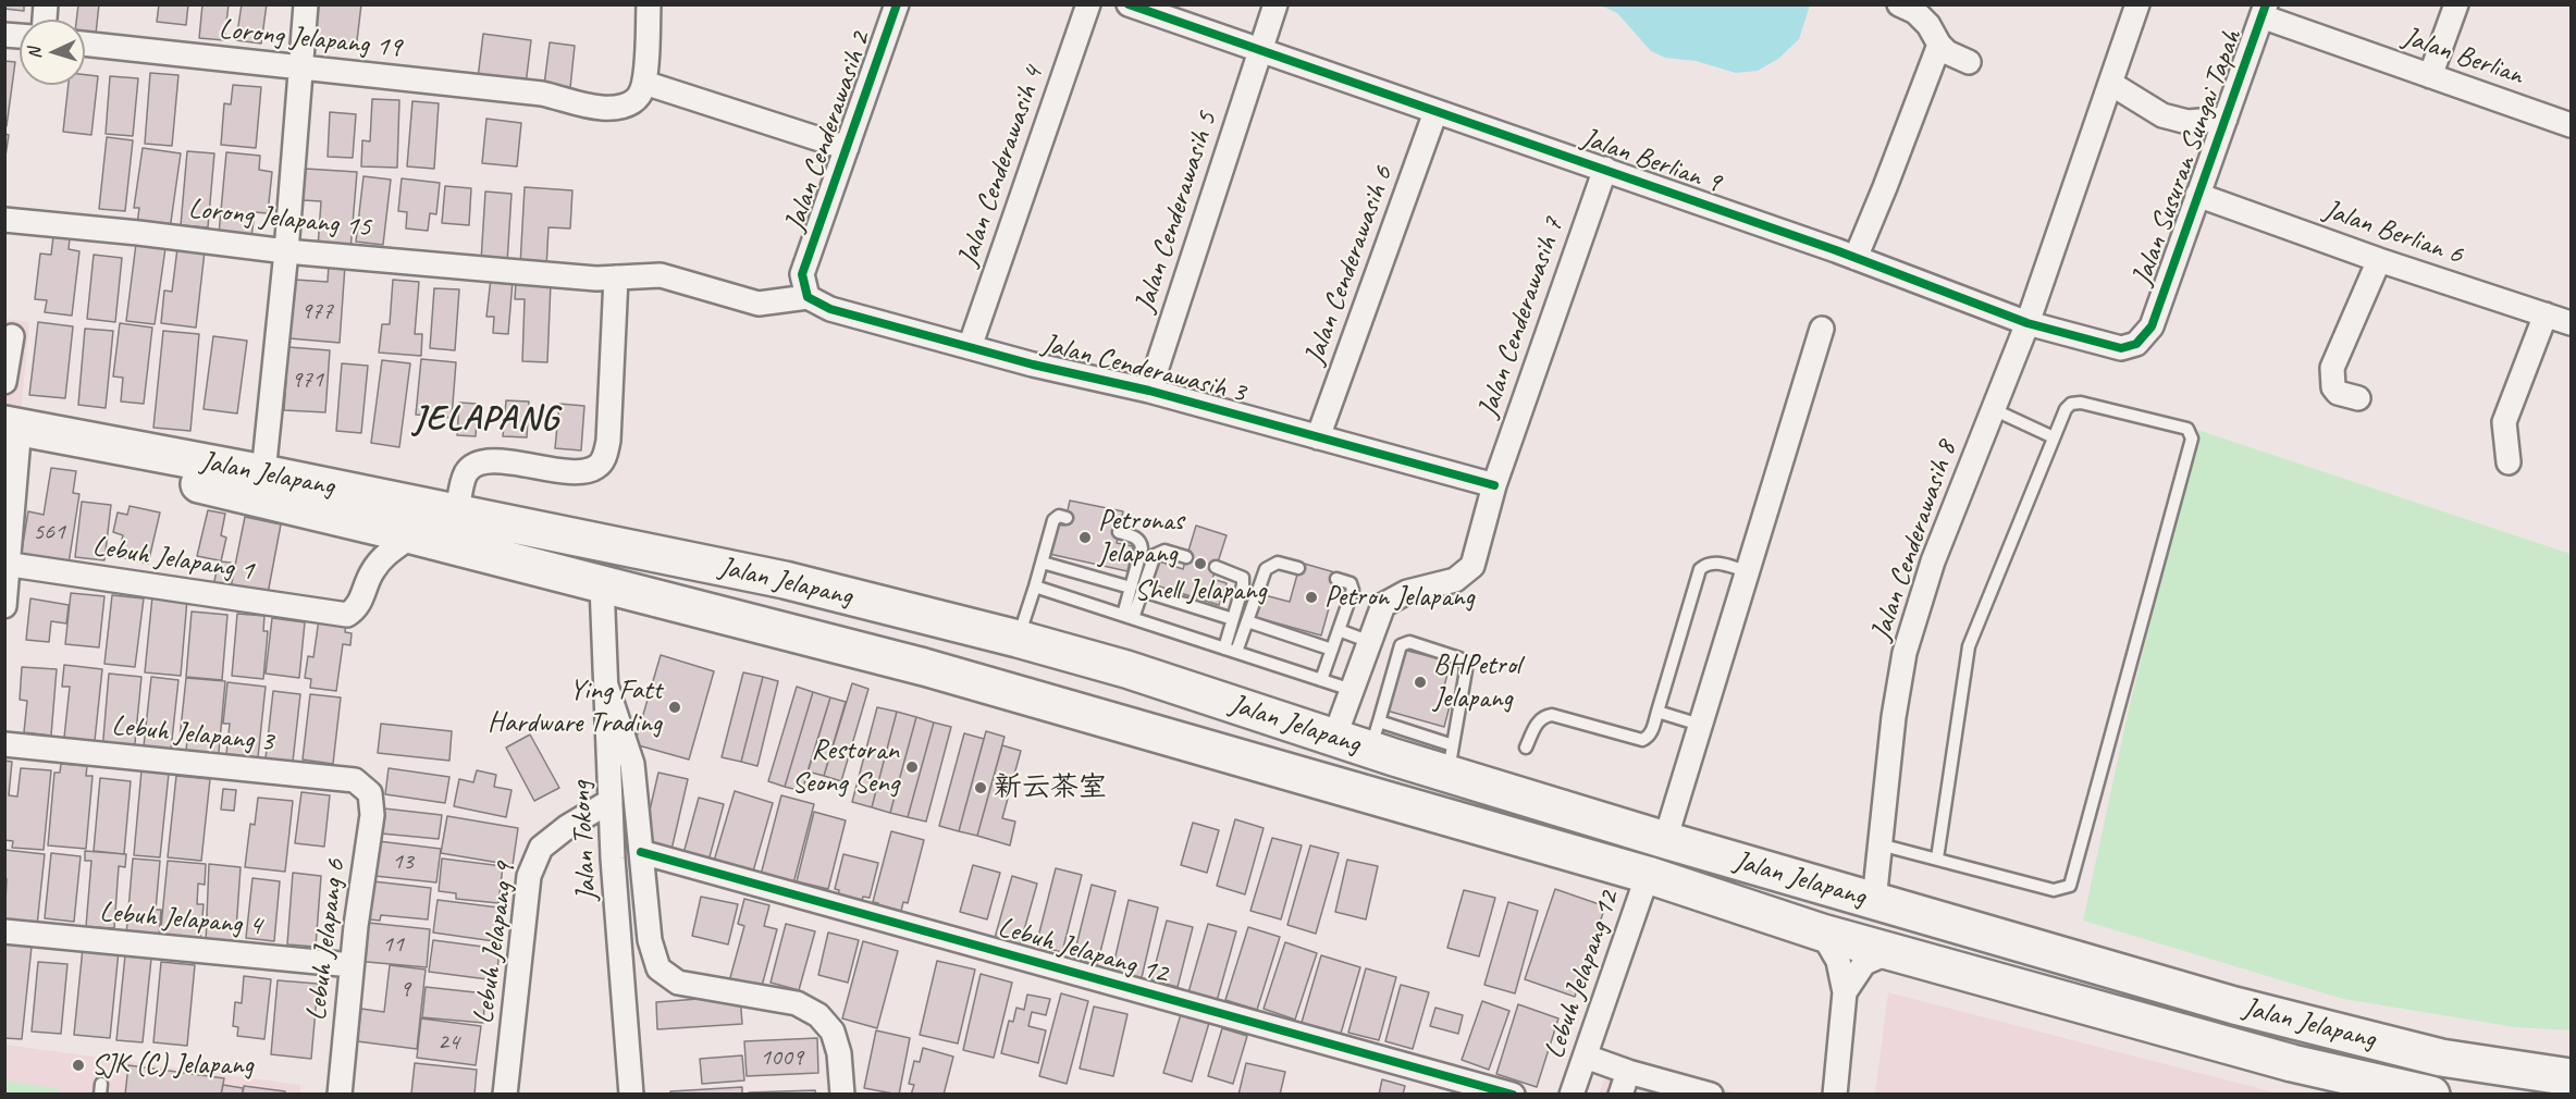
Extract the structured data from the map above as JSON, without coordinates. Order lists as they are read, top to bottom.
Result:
{
  "streets": {
    "main road": ["Jalan Jelapang"],
    "street": [
      "Lorong Jelapang 19",
      "Jalan Berlian",
      "Jalan Cenderawasih 2",
      "Jalan Susuran Sungai Tapah",
      "Jalan Berlian 9",
      "Jalan Cenderawasih 4",
      "Jalan Cenderawasih 5",
      "Lorong Jelapang 15",
      "Jalan Berlian 6",
      "Jalan Cenderawasih 6",
      "Jalan Cenderawasih 7",
      "Jalan Cenderawasih 3",
      "Jalan Cenderawasih 8",
      "Lebuh Jelapang 1",
      "Lebuh Jelapang 3",
      "Jalan Tokong",
      "Lebuh Jelapang 4",
      "Lebuh Jelapang 6",
      "Lebuh Jelapang 9",
      "Lebuh Jelapang 12"
    ]
  },
  "crossings": [
    ["Jalan Berlian", "Jalan Susuran Sungai Tapah"],
    ["Jalan Cenderawasih 2", "Lorong Jelapang 15"],
    ["Jalan Cenderawasih 2", "Jalan Cenderawasih 3"],
    ["Jalan Susuran Sungai Tapah", "Jalan Berlian 9"],
    ["Jalan Susuran Sungai Tapah", "Jalan Berlian 6"],
    ["Jalan Berlian 9", "Jalan Cenderawasih 5"],
    ["Jalan Berlian 9", "Jalan Cenderawasih 6"],
    ["Jalan Berlian 9", "Jalan Cenderawasih 7"],
    ["Jalan Berlian 9", "Jalan Cenderawasih 8"],
    ["Jalan Cenderawasih 4", "Jalan Cenderawasih 3"],
    ["Jalan Cenderawasih 5", "Jalan Cenderawasih 3"],
    ["Lorong Jelapang 15", "Jalan Cenderawasih 3"],
    ["Jalan Cenderawasih 6", "Jalan Cenderawasih 3"],
    ["Jalan Cenderawasih 7", "Jalan Cenderawasih 3"],
    ["Jalan Jelapang", "Jalan Cenderawasih 8"],
    ["Jalan Jelapang", "Lebuh Jelapang 1"],
    ["Jalan Jelapang", "Jalan Tokong"],
    ["Jalan Jelapang", "Lebuh Jelapang 12"],
    ["Lebuh Jelapang 3", "Lebuh Jelapang 6"],
    ["Jalan Tokong", "Lebuh Jelapang 9"],
    ["Lebuh Jelapang 4", "Lebuh Jelapang 6"]
  ],
  "districts": ["JELAPANG"],
  "places": [
    "Petronas Jelapang",
    "Shell Jelapang",
    "Petron Jelapang",
    "BHPetrol Jelapang",
    "Ying Fatt Hardware Trading",
    "Restoran Seong Seng",
    "新云茶室",
    "SJK (C) Jelapang"
  ],
  "house_numbers": [
    "977",
    "971",
    "561",
    "13",
    "11",
    "9",
    "24",
    "1009"
  ],
  "north": "left"
}
